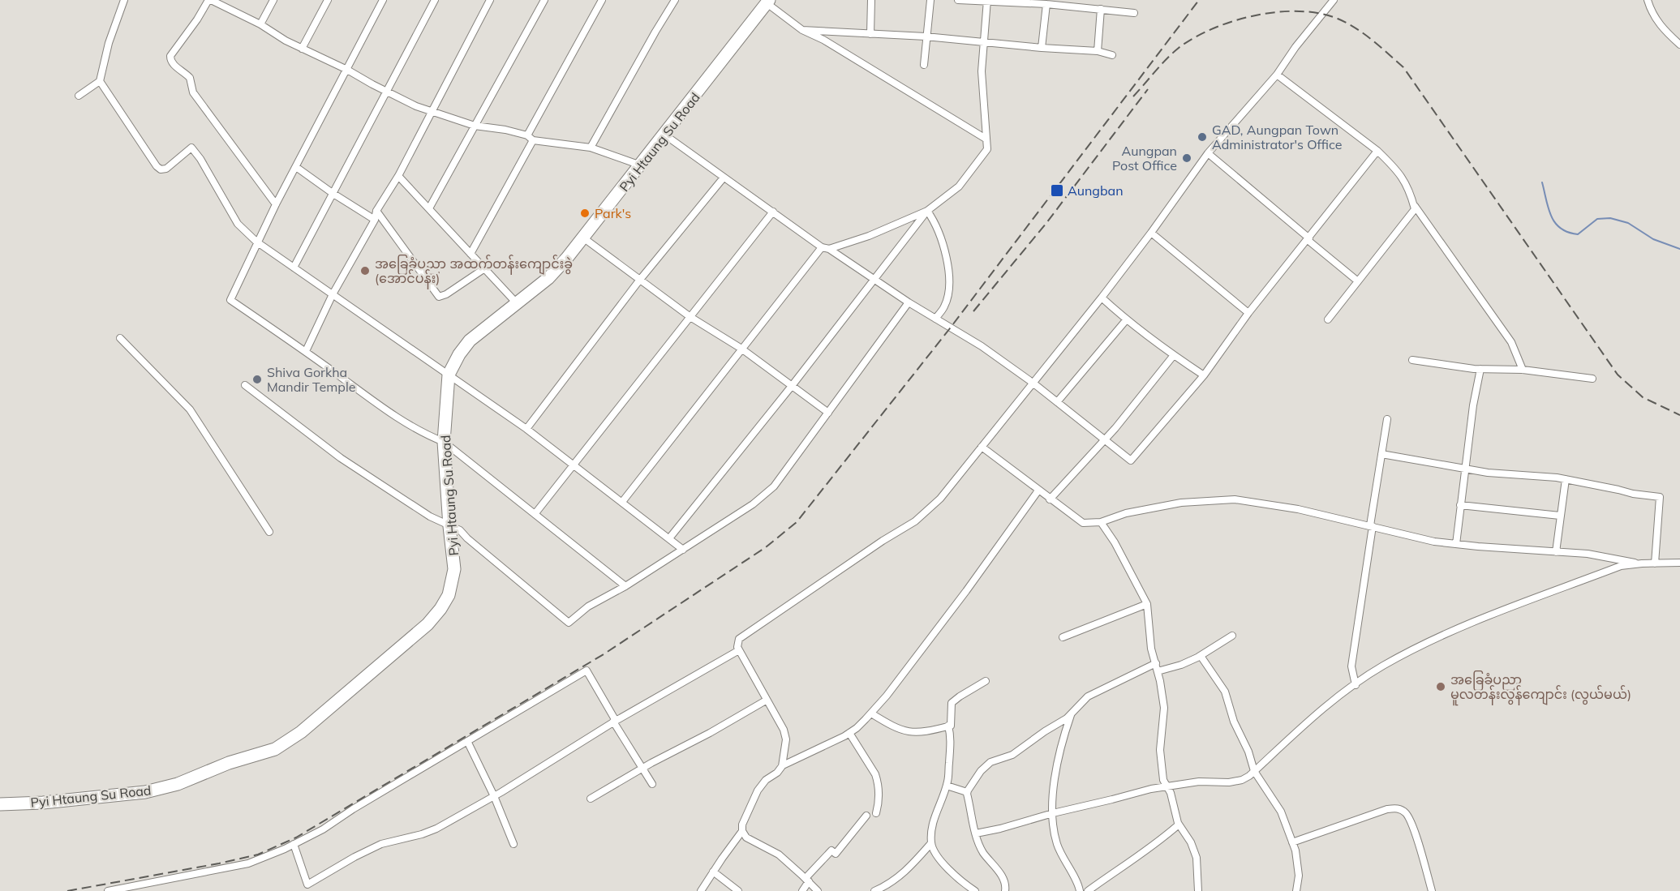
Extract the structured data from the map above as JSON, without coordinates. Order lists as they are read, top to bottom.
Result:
{
  "streets": {
    "highway": ["Pyi Htaung Su Road"]
  },
  "places": {
    "other": [
      "GAD, Aungpan Town Administrator's Office",
      "Aungpan Post Office",
      "Park's",
      "အခြေခံပညာ အထက်တန်းကျောင်းခွဲ (အောင်ပန်း)",
      "Shiva Gorkha Mandir Temple",
      "အခြေခံပညာ မူလတန်းလွန်ကျောင်း (လွယ်မယ်)"
    ],
    "transit": ["Aungban"]
  }
}
